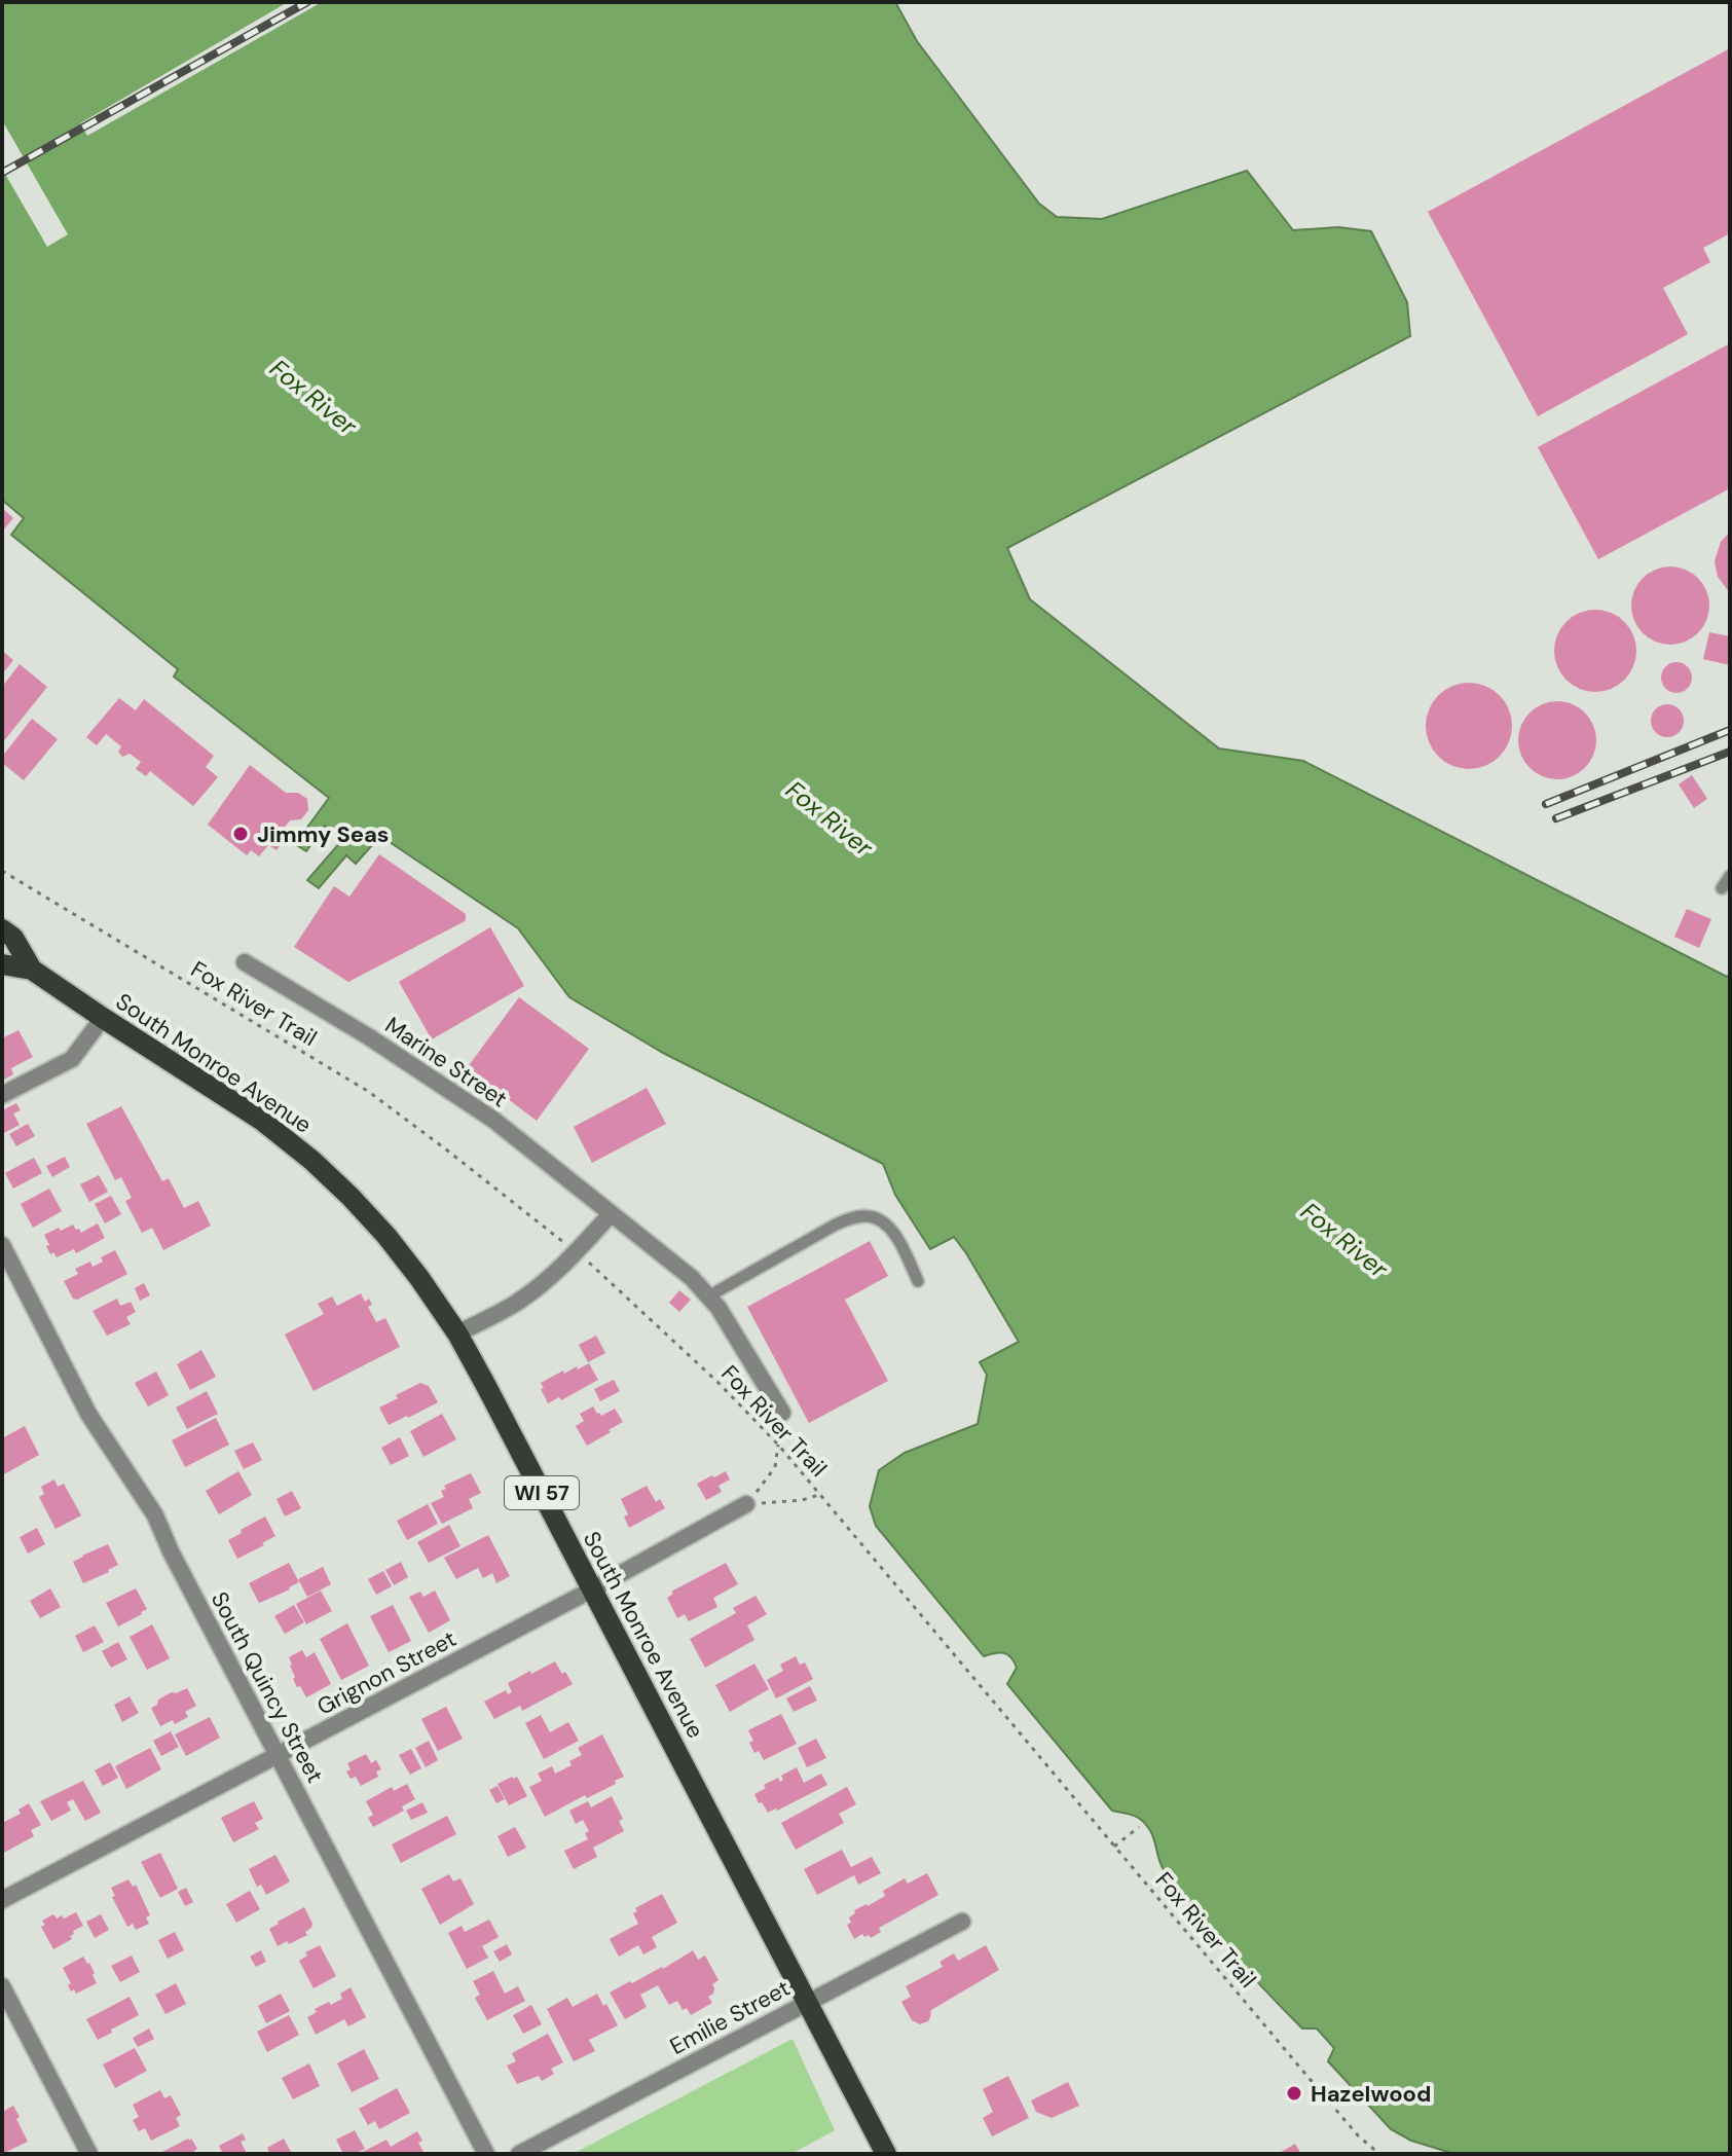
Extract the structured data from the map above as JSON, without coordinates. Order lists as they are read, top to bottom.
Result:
{
  "streets": {
    "main road": ["South Monroe Avenue", "WI 57"],
    "street": [
      "Marine Street",
      "Grignon Street",
      "South Quincy Street",
      "Emilie Street"
    ],
    "path": ["Fox River Trail"]
  },
  "crossings": [
    ["South Monroe Avenue", "Grignon Street"],
    ["South Monroe Avenue", "Emilie Street"],
    ["Grignon Street", "South Quincy Street"]
  ],
  "water": ["Fox River"],
  "places": ["Jimmy Seas", "Hazelwood"]
}
